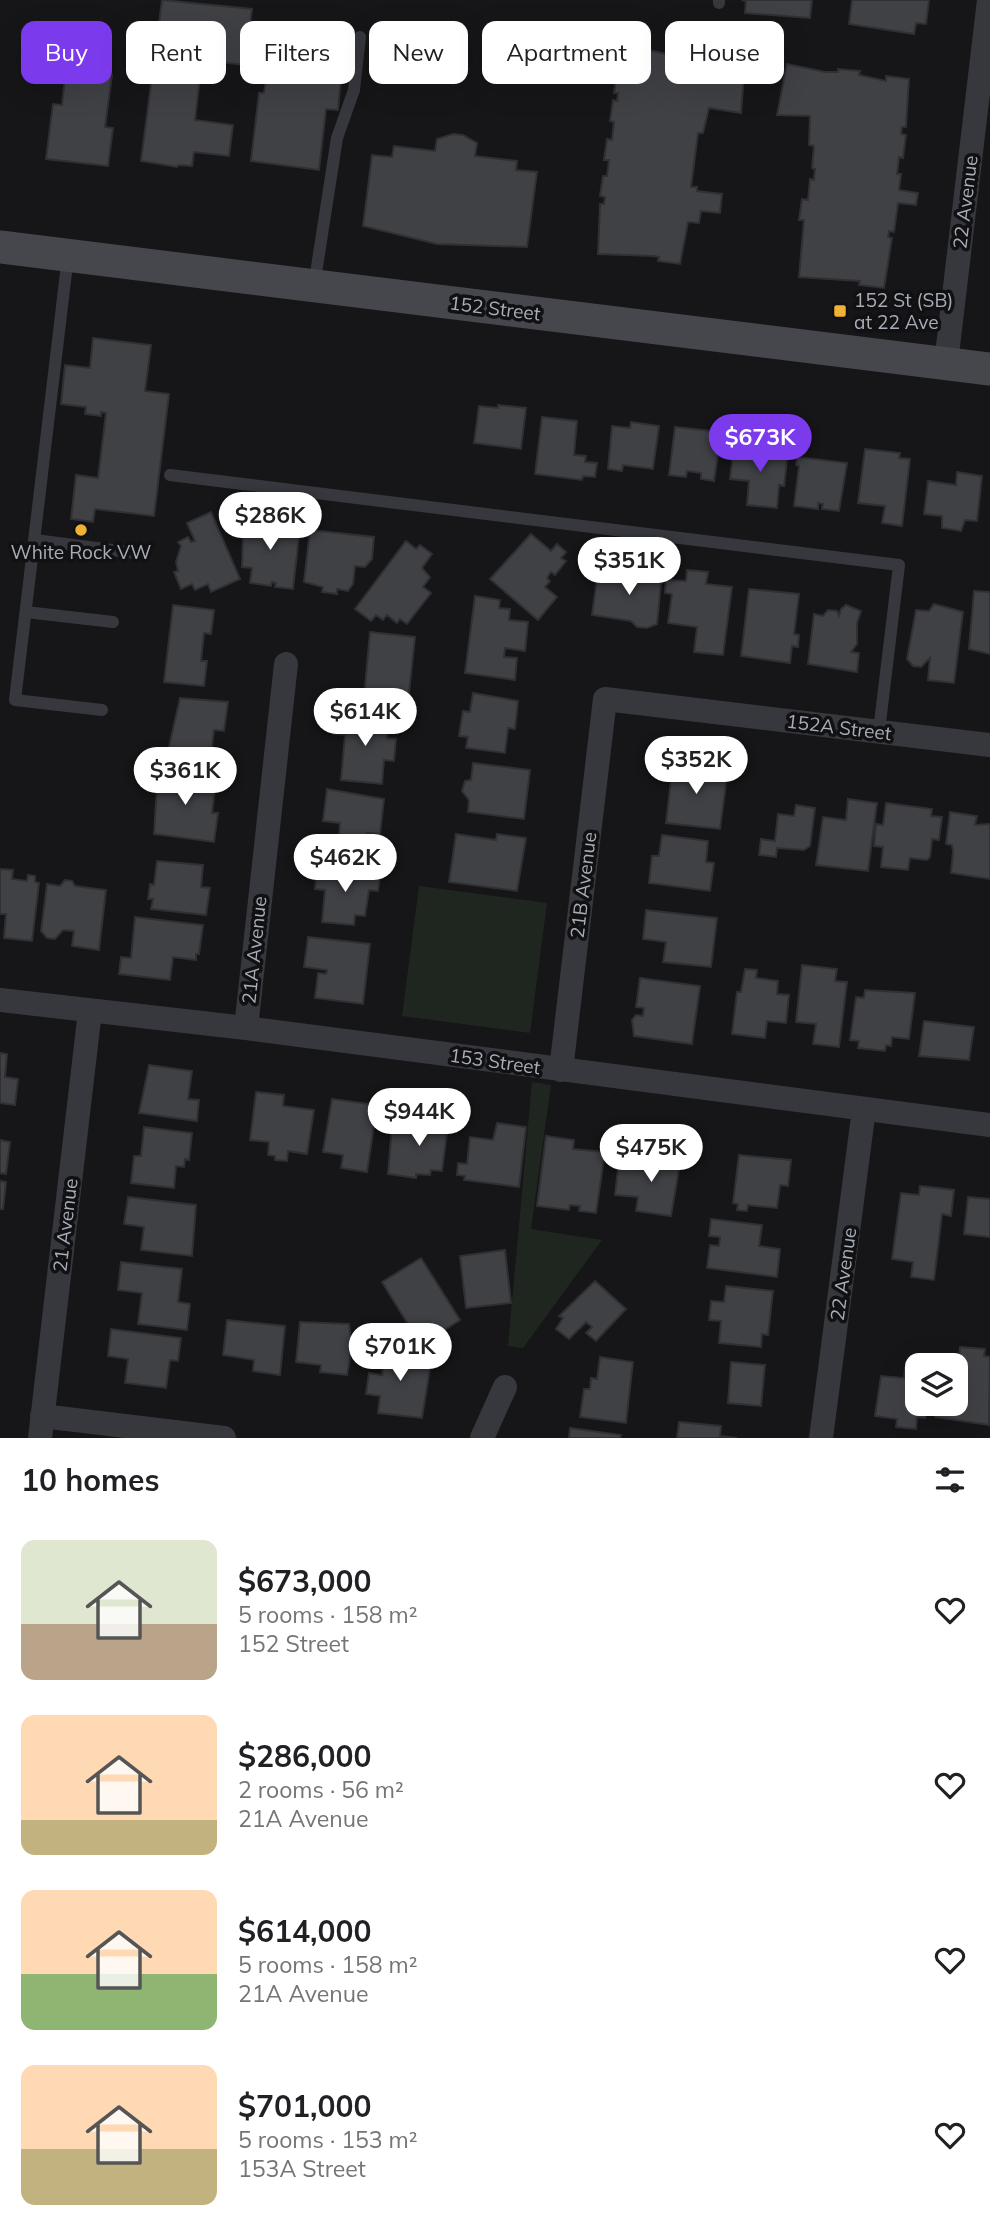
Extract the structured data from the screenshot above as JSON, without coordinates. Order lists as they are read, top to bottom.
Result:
{
  "streets": {
    "main road": ["152 Street"],
    "street": [
      "22 Avenue",
      "152A Street",
      "21B Avenue",
      "21A Avenue",
      "153 Street",
      "21 Avenue"
    ]
  },
  "crossings": [
    ["22 Avenue", "152 Street"],
    ["22 Avenue", "153 Street"],
    ["152A Street", "21B Avenue"],
    ["21B Avenue", "153 Street"],
    ["21A Avenue", "153 Street"],
    ["153 Street", "21 Avenue"]
  ],
  "places": {
    "transit": ["152 St (SB) at 22 Ave"],
    "other": ["White Rock VW"]
  },
  "page": {
    "chip": [
      "Buy",
      "Rent",
      "Filters",
      "New",
      "Apartment",
      "House"
    ],
    "price": [
      "$673K",
      "$286K",
      "$351K",
      "$614K",
      "$352K",
      "$361K",
      "$462K",
      "$944K",
      "$475K",
      "$701K"
    ],
    "heading": "10 homes",
    "list": [
      {
        "name": "$673,000",
        "note": "5 rooms · 158 m² · 152 Street"
      },
      {
        "name": "$286,000",
        "note": "2 rooms · 56 m² · 21A Avenue"
      },
      {
        "name": "$614,000",
        "note": "5 rooms · 158 m² · 21A Avenue"
      },
      {
        "name": "$701,000",
        "note": "5 rooms · 153 m² · 153A Street"
      }
    ]
  }
}
